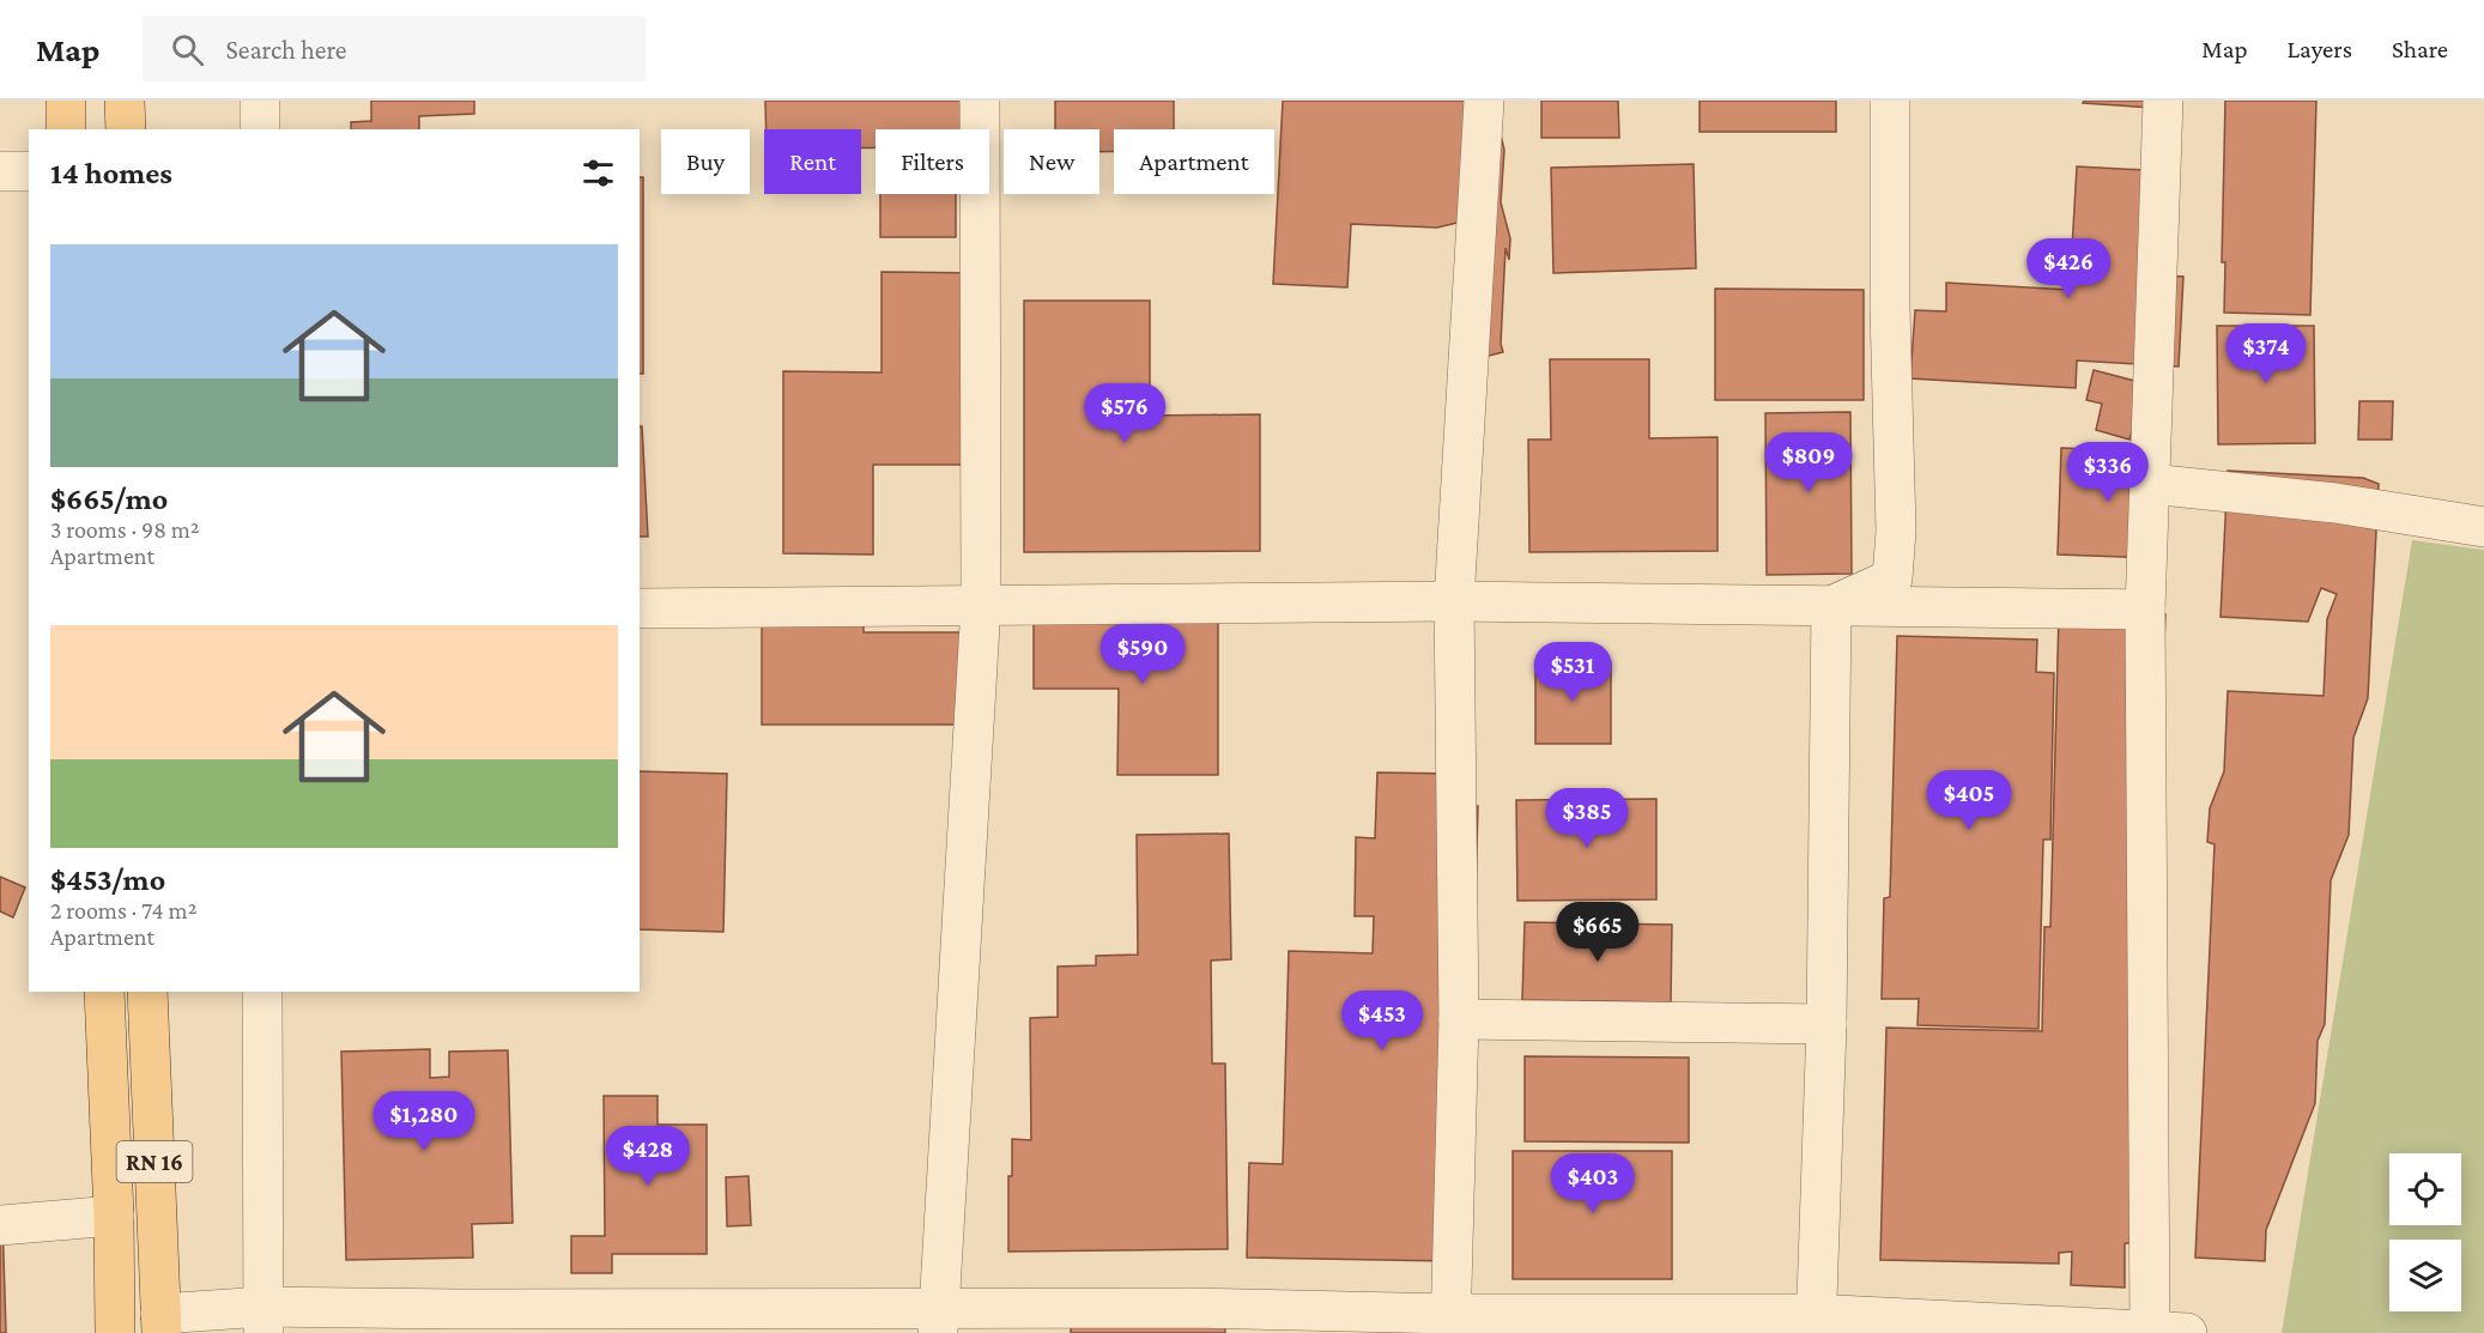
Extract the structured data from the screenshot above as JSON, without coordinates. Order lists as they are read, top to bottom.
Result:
{
  "streets": {
    "main road": ["RN 16"]
  },
  "page": {
    "header": "Map",
    "search": "Search here",
    "nav": ["Map", "Layers", "Share"],
    "chip": [
      "Buy",
      "Rent",
      "Filters",
      "New",
      "Apartment"
    ],
    "heading": "14 homes",
    "list": [
      {
        "name": "$665/mo",
        "note": "3 rooms · 98 m² · Apartment"
      },
      {
        "name": "$453/mo",
        "note": "2 rooms · 74 m² · Apartment"
      }
    ],
    "price": [
      "$426",
      "$374",
      "$576",
      "$809",
      "$336",
      "$590",
      "$531",
      "$405",
      "$385",
      "$665",
      "$453",
      "$1,280",
      "$428",
      "$403"
    ]
  }
}
